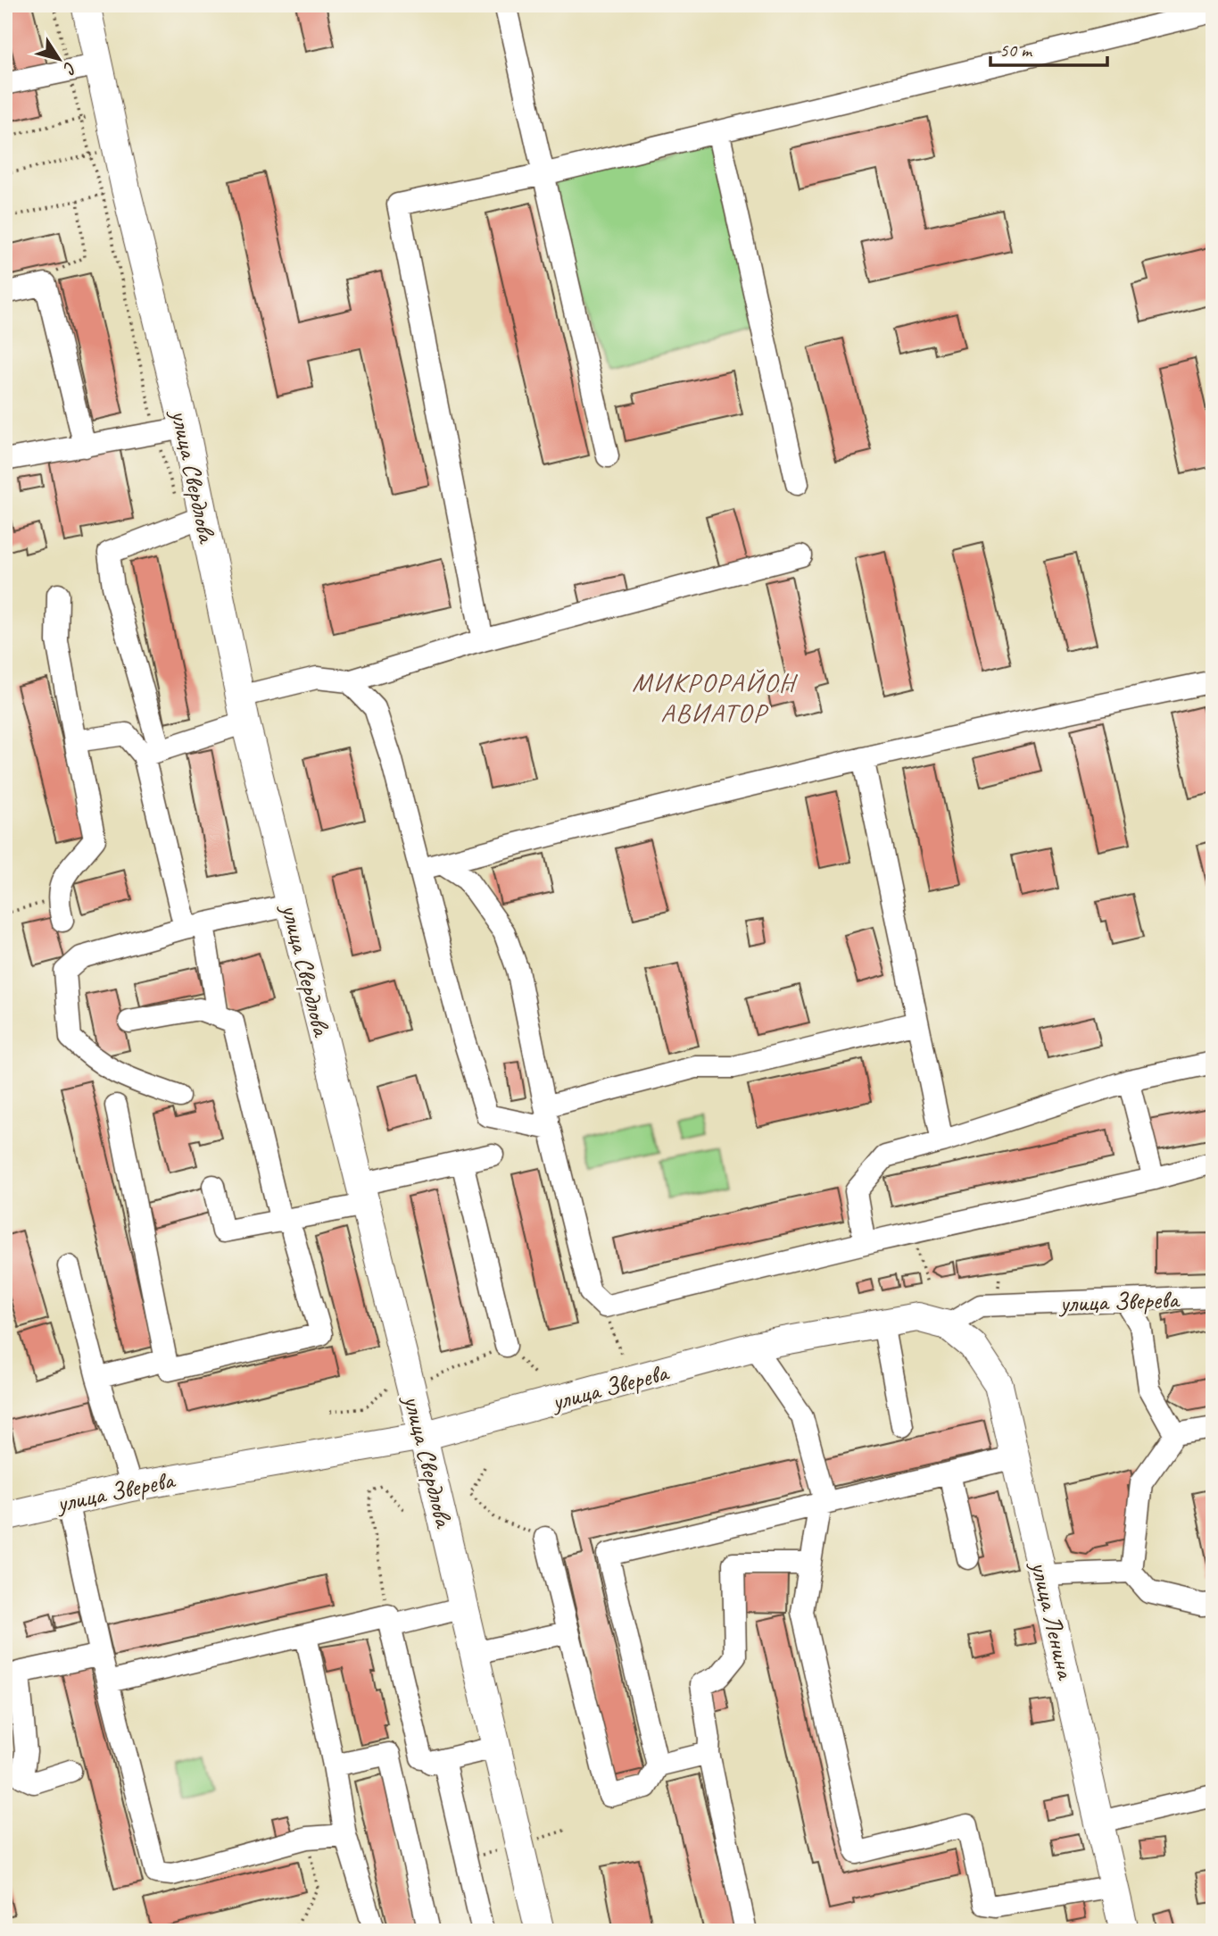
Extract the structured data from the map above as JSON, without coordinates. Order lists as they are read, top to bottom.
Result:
{
  "streets": {
    "main road": ["улица Свердлова", "улица Зверева", "улица Ленина"]
  },
  "crossings": [
    ["улица Свердлова", "улица Зверева"],
    ["улица Зверева", "улица Ленина"]
  ],
  "districts": ["МИКРОРАЙОН АВИАТОР"],
  "scale_bar": "50 m",
  "north": "bottom right"
}
